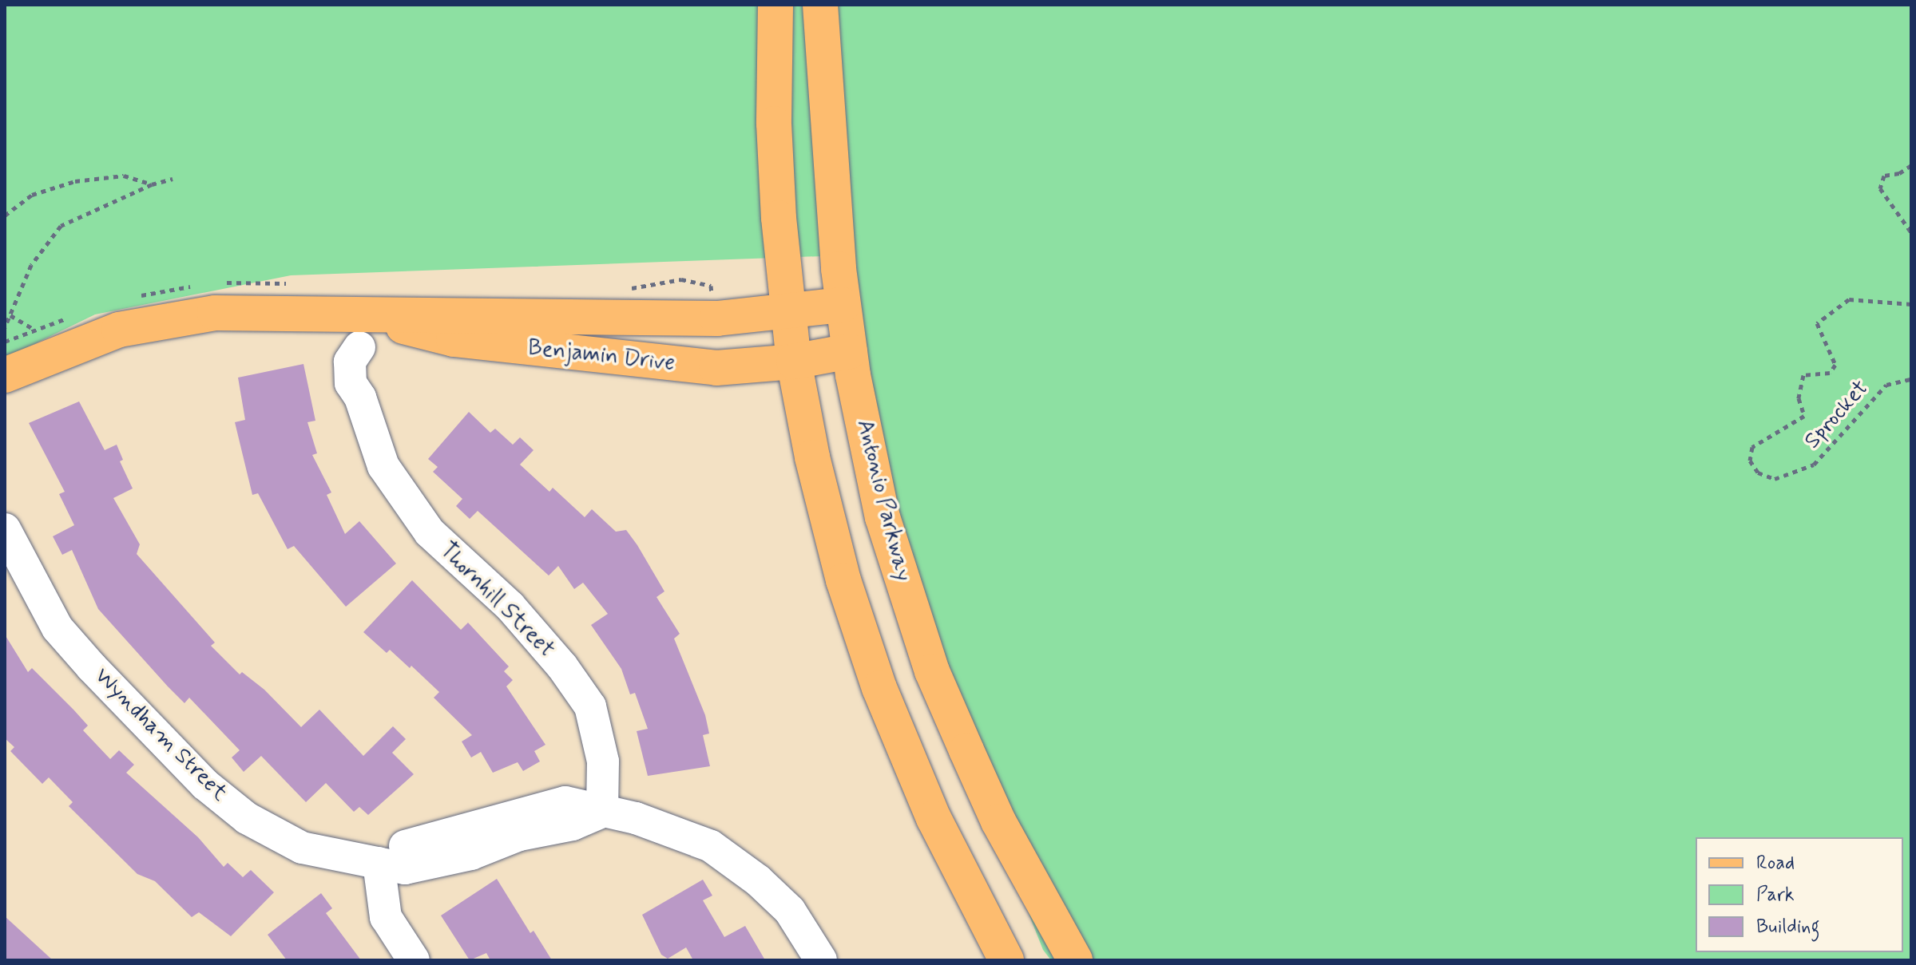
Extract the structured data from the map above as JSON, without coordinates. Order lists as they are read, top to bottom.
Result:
{
  "streets": {
    "main road": ["Benjamin Drive", "Antonio Parkway"],
    "street": ["Thornhill Street", "Wyndham Street"],
    "path": ["Sprocket"]
  },
  "crossings": [
    ["Benjamin Drive", "Antonio Parkway"],
    ["Benjamin Drive", "Thornhill Street"]
  ],
  "legend": ["Road", "Park", "Building"]
}
